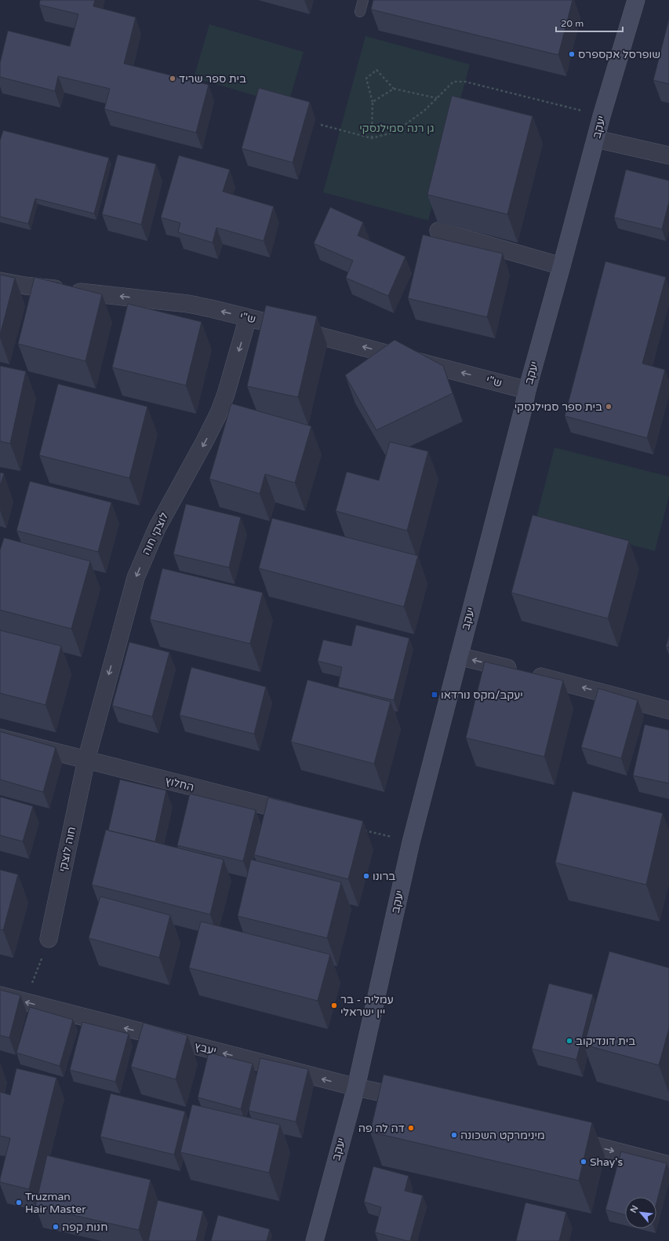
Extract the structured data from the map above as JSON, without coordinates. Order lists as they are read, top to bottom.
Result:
{
  "streets": {
    "street": [
      "יעקב",
      "ש\"י",
      "לוצקי חוה",
      "החלוץ",
      "חוה לוצקי",
      "יעבץ"
    ]
  },
  "crossings": [
    ["יעקב", "ש\"י"],
    ["יעקב", "יעבץ"],
    ["ש\"י", "לוצקי חוה"],
    ["לוצקי חוה", "החלוץ"],
    ["לוצקי חוה", "חוה לוצקי"],
    ["החלוץ", "חוה לוצקי"]
  ],
  "one_way": ["ש\"י", "לוצקי חוה", "יעבץ"],
  "parks": ["גן רנה סמילנסקי"],
  "places": {
    "other": [
      "שופרסל אקספרס",
      "בית ספר שריד",
      "בית ספר סמילנסקי",
      "ברונו",
      "עמליה - בר יין ישראלי",
      "בית דונדיקוב",
      "דה לה פה",
      "מינימרקט השכונה",
      "Shay's",
      "Truzman Hair Master",
      "חנות קפה"
    ],
    "transit": ["יעקב/מקס נורדאו"]
  },
  "scale_bar": "20 m",
  "north": "top left"
}
